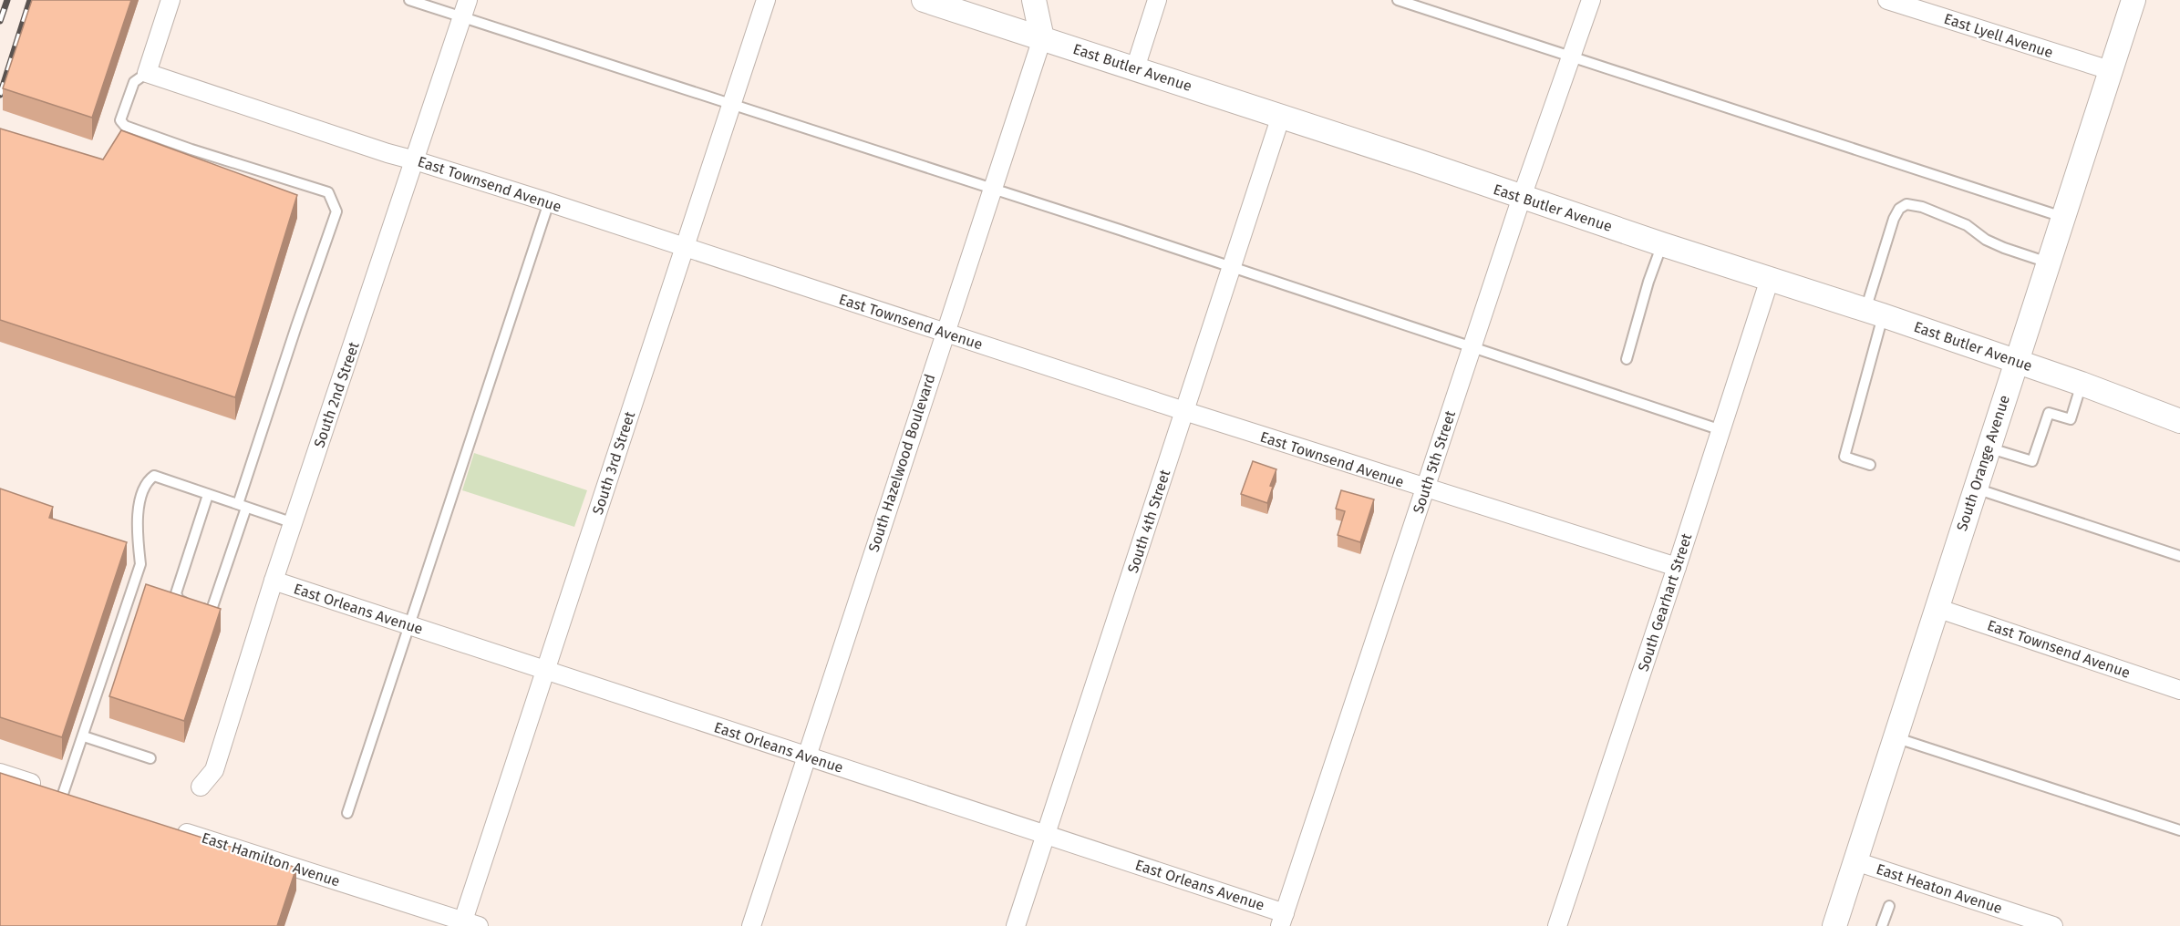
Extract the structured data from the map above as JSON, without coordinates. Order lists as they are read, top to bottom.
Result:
{
  "streets": {
    "street": [
      "East Lyell Avenue",
      "East Butler Avenue",
      "East Townsend Avenue",
      "South 2nd Street",
      "South 5th Street",
      "South 3rd Street",
      "South Hazelwood Boulevard",
      "South Orange Avenue",
      "South 4th Street",
      "South Gearhart Street",
      "East Orleans Avenue",
      "East Hamilton Avenue",
      "East Heaton Avenue"
    ]
  },
  "crossings": [
    ["East Lyell Avenue", "South Orange Avenue"],
    ["East Butler Avenue", "South 5th Street"],
    ["East Butler Avenue", "South Hazelwood Boulevard"],
    ["East Butler Avenue", "South Orange Avenue"],
    ["East Butler Avenue", "South 4th Street"],
    ["East Butler Avenue", "South Gearhart Street"],
    ["East Townsend Avenue", "South 2nd Street"],
    ["East Townsend Avenue", "South 5th Street"],
    ["East Townsend Avenue", "South 3rd Street"],
    ["East Townsend Avenue", "South Hazelwood Boulevard"],
    ["East Townsend Avenue", "South Orange Avenue"],
    ["East Townsend Avenue", "South 4th Street"],
    ["East Townsend Avenue", "South Gearhart Street"],
    ["South 2nd Street", "East Orleans Avenue"],
    ["South 5th Street", "East Orleans Avenue"],
    ["South 3rd Street", "East Orleans Avenue"],
    ["South 3rd Street", "East Hamilton Avenue"],
    ["South Hazelwood Boulevard", "East Orleans Avenue"],
    ["South Orange Avenue", "East Heaton Avenue"],
    ["South 4th Street", "East Orleans Avenue"]
  ]
}
